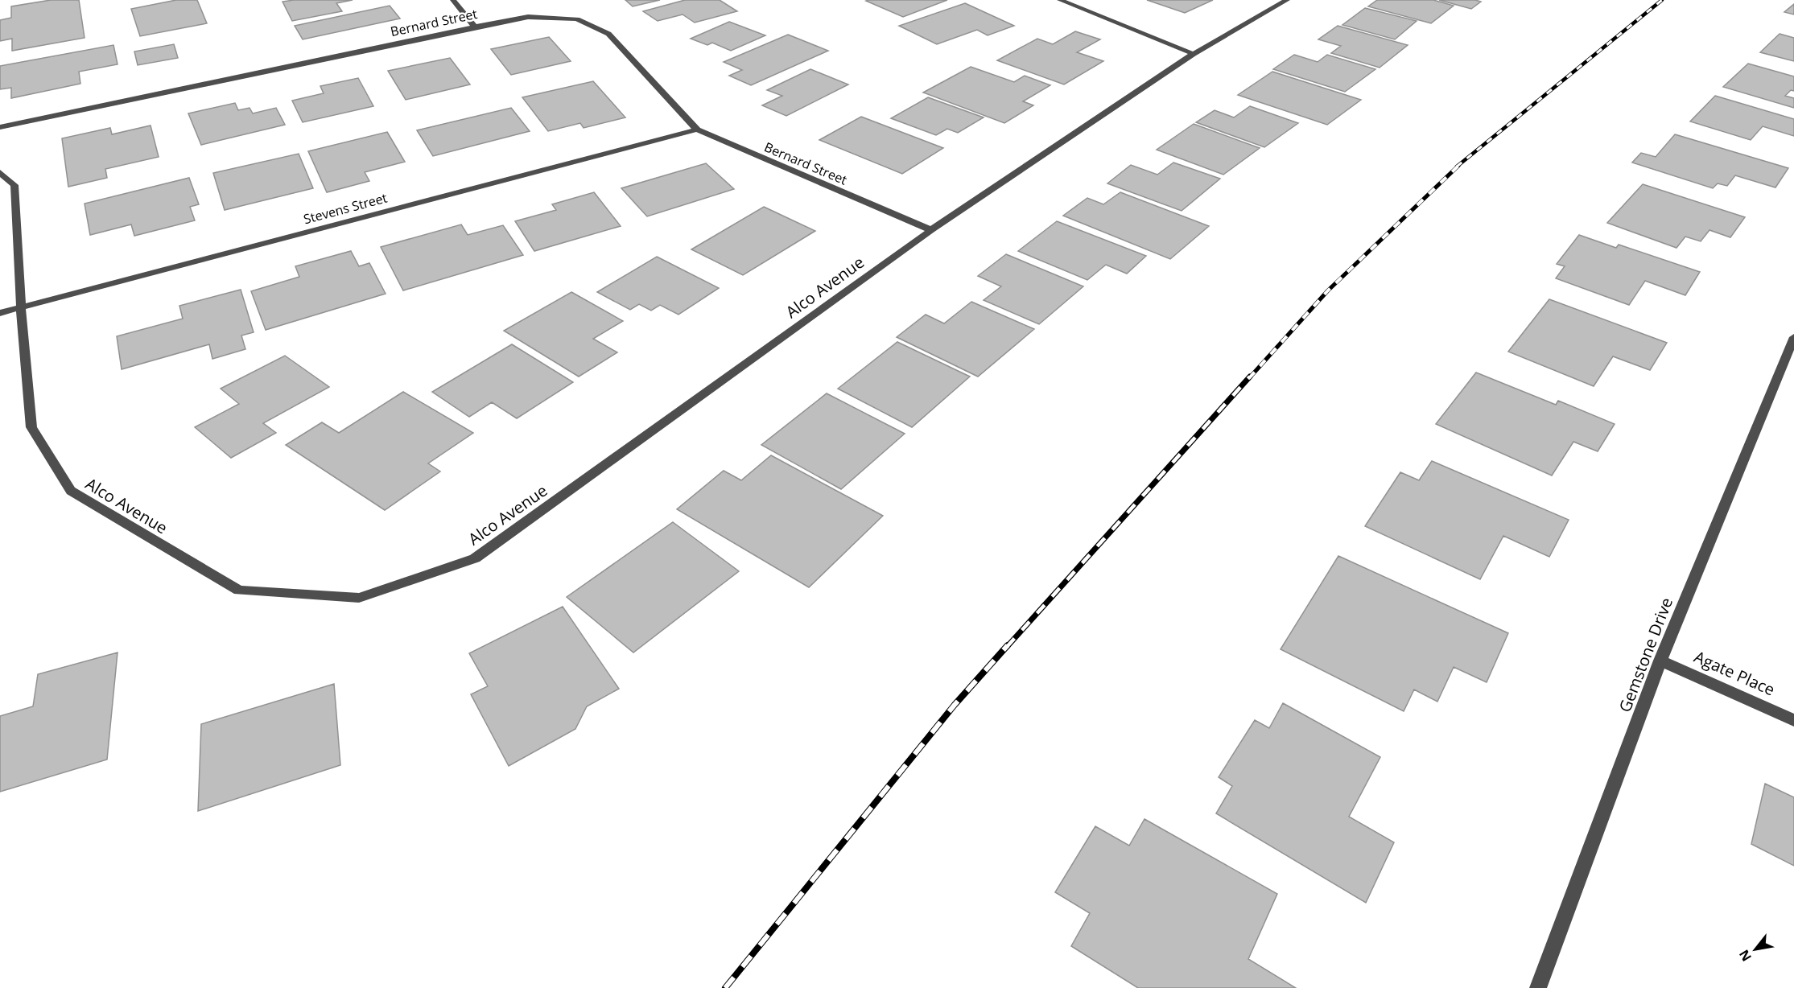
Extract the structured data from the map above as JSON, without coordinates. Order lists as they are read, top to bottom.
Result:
{
  "streets": {
    "street": [
      "Bernard Street",
      "Stevens Street",
      "Alco Avenue",
      "Gemstone Drive",
      "Agate Place"
    ]
  },
  "crossings": [
    ["Bernard Street", "Stevens Street"],
    ["Bernard Street", "Alco Avenue"],
    ["Stevens Street", "Alco Avenue"],
    ["Gemstone Drive", "Agate Place"]
  ],
  "north": "bottom left"
}
